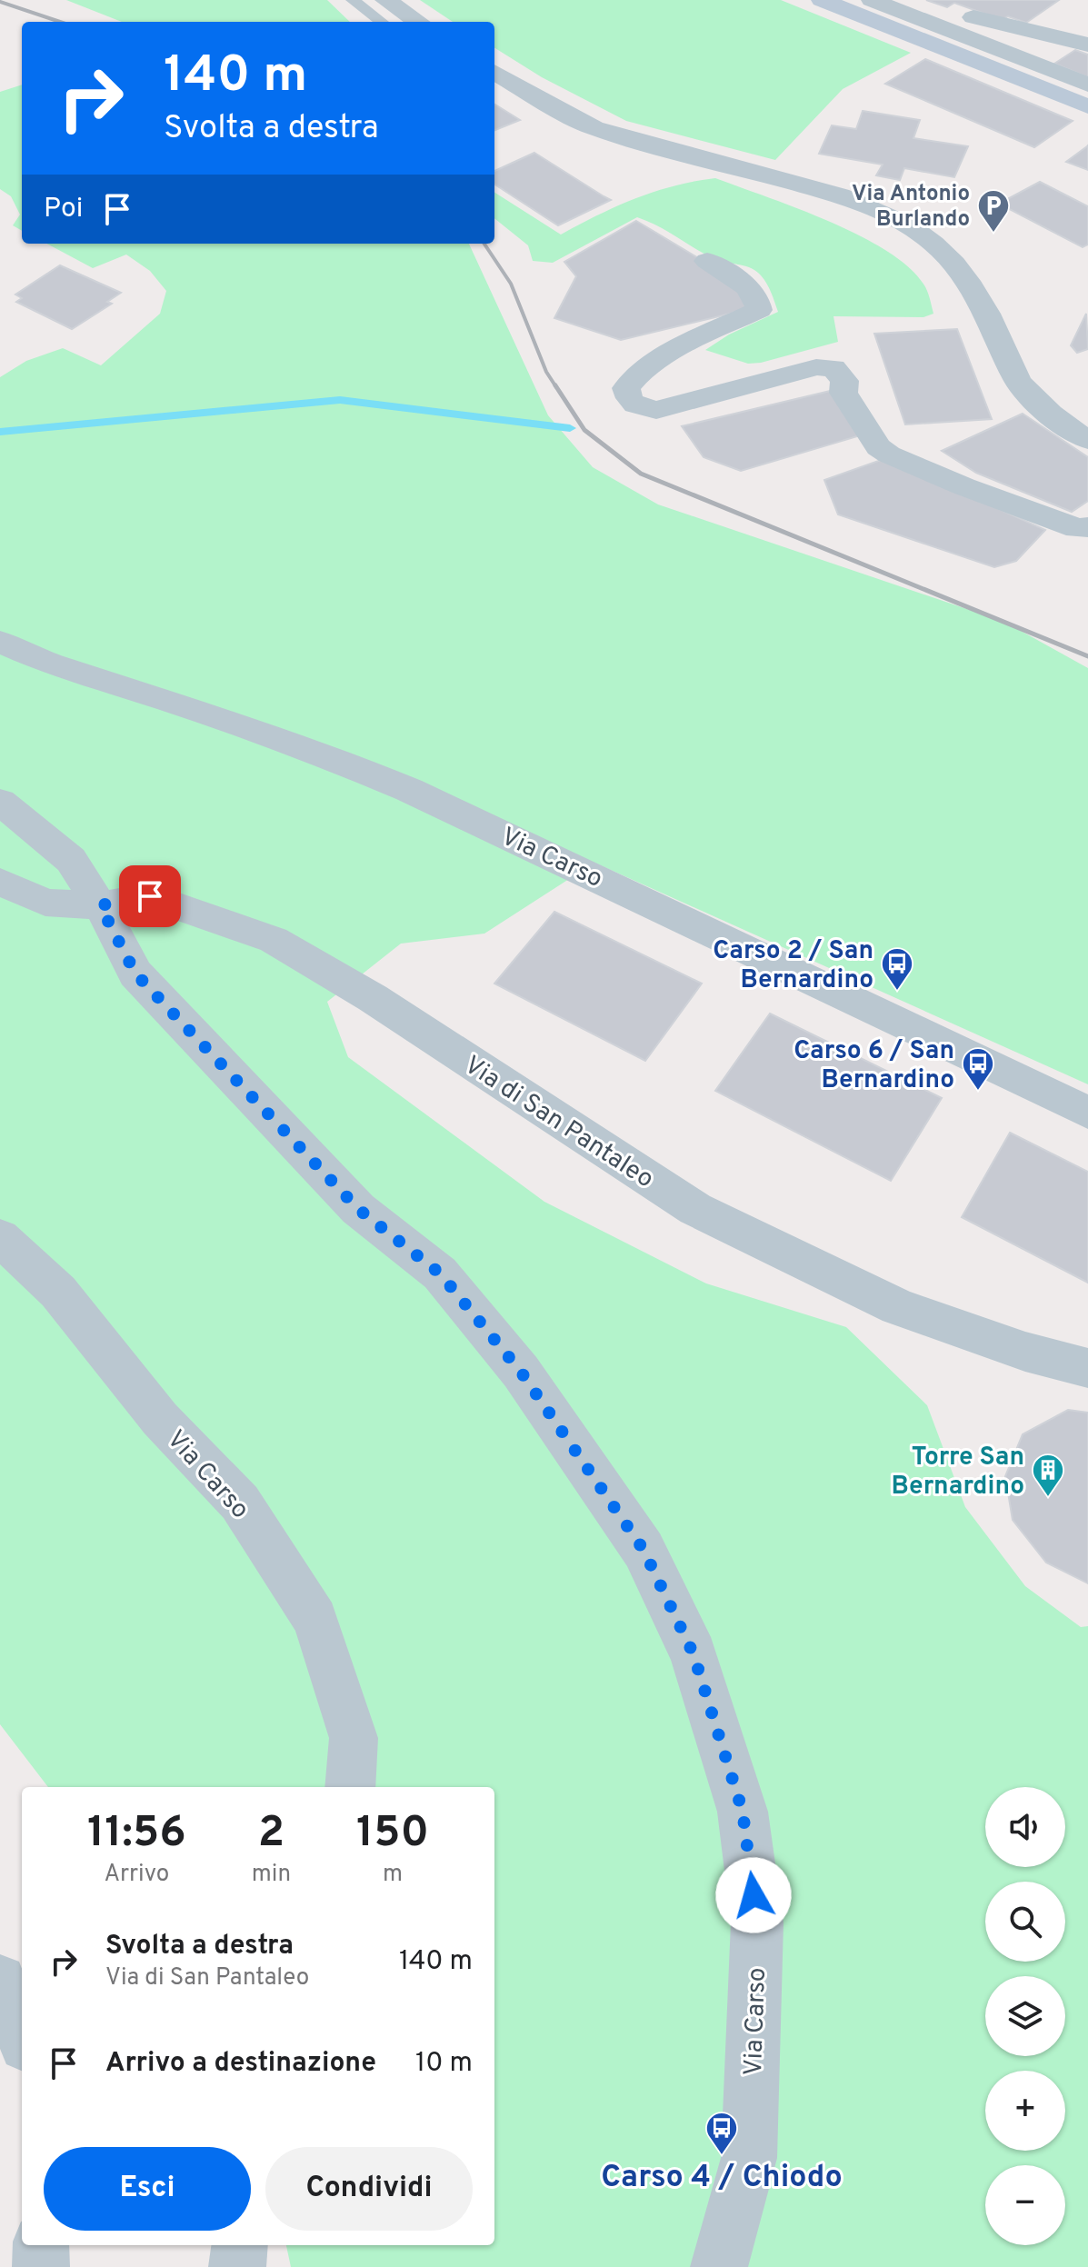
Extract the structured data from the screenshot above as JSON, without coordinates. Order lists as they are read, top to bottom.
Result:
{
  "streets": {
    "street": ["Via Carso", "Via di San Pantaleo"]
  },
  "crossings": [
    ["Via Carso", "Via di San Pantaleo"]
  ],
  "places": {
    "parking": ["Via Antonio Burlando"],
    "bus stop": ["Carso 2 / San Bernardino", "Carso 6 / San Bernardino", "Carso 4 / Chiodo"],
    "building": ["Torre San Bernardino"]
  },
  "page": {
    "turn": ["140 m", "Svolta a destra"],
    "then": "Poi",
    "map_buttons": ["+", "−"],
    "eta": [
      "11:56",
      "Arrivo",
      "2",
      "min",
      "150",
      "m"
    ],
    "list": [
      {
        "name": "Svolta a destra",
        "note": "Via di San Pantaleo",
        "value": "140 m"
      },
      {
        "name": "Arrivo a destinazione",
        "value": "10 m"
      }
    ],
    "buttons": ["Esci", "Condividi"]
  }
}
